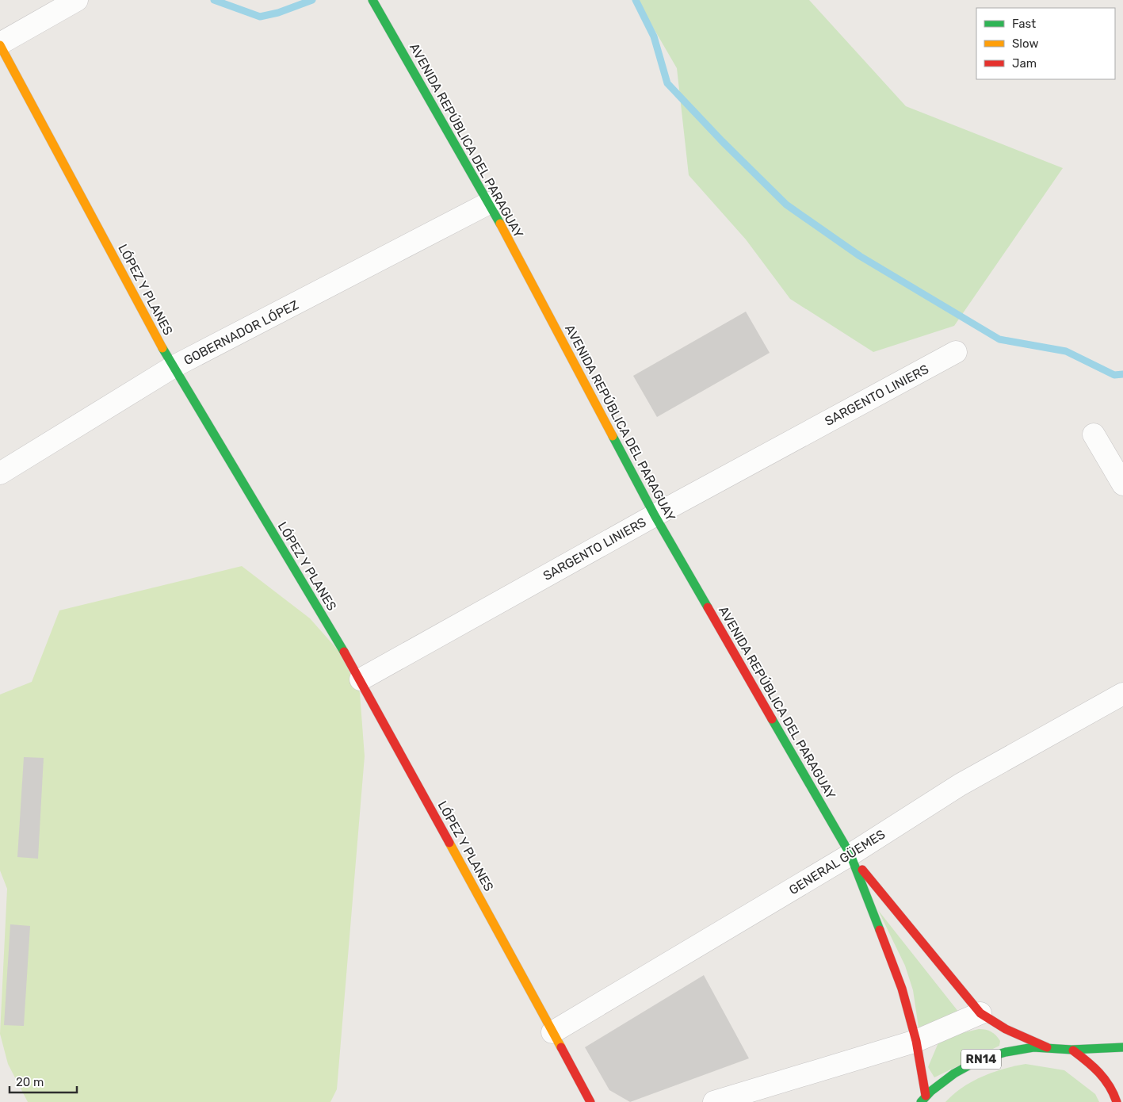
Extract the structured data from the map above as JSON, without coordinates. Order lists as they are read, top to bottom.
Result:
{
  "streets": {
    "main road": ["AVENIDA REPÚBLICA DEL PARAGUAY", "LÓPEZ Y PLANES", "RN14"],
    "street": ["GOBERNADOR LÓPEZ", "SARGENTO LINIERS", "GENERAL GÜEMES"]
  },
  "crossings": [
    ["AVENIDA REPÚBLICA DEL PARAGUAY", "GOBERNADOR LÓPEZ"],
    ["AVENIDA REPÚBLICA DEL PARAGUAY", "SARGENTO LINIERS"],
    ["AVENIDA REPÚBLICA DEL PARAGUAY", "GENERAL GÜEMES"],
    ["AVENIDA REPÚBLICA DEL PARAGUAY", "RN14"],
    ["LÓPEZ Y PLANES", "GOBERNADOR LÓPEZ"],
    ["LÓPEZ Y PLANES", "SARGENTO LINIERS"],
    ["LÓPEZ Y PLANES", "GENERAL GÜEMES"]
  ],
  "legend": ["Fast", "Slow", "Jam"],
  "scale_bar": "20 m"
}
